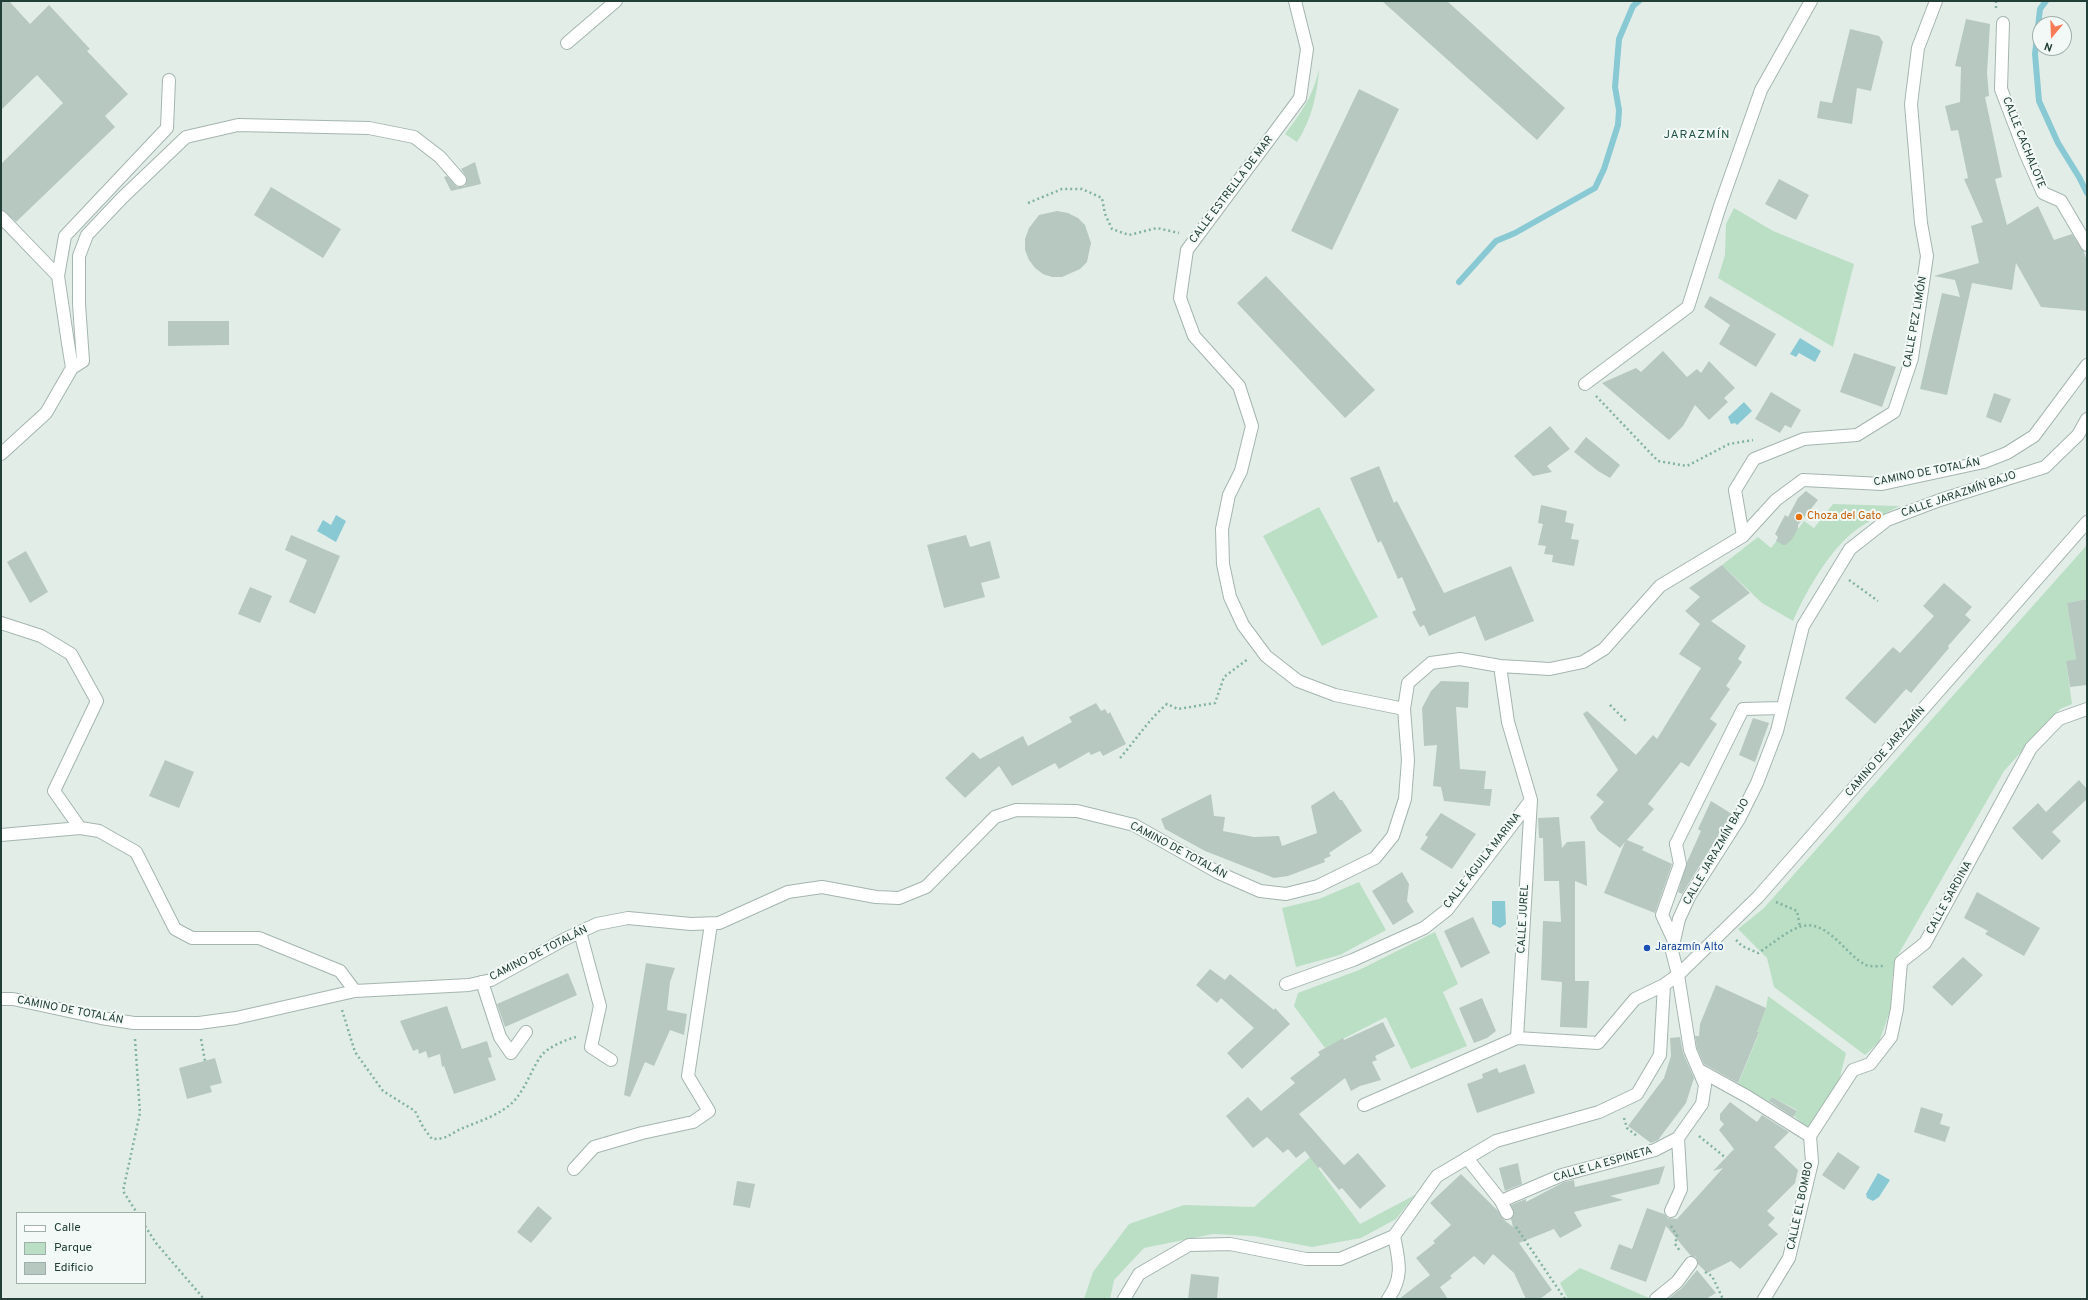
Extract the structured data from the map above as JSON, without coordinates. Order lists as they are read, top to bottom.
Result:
{
  "streets": {
    "street": [
      "CALLE CACHALOTE",
      "CALLE ESTRELLA DE MAR",
      "CALLE PEZ LIMÓN",
      "CAMINO DE TOTALÁN",
      "CALLE JARAZMÍN BAJO",
      "CAMINO DE JARAZMÍN",
      "CALLE ÁGUILA MARINA",
      "CALLE SARDINA",
      "CALLE JUREL",
      "CALLE LA ESPINETA",
      "CALLE EL BOMBO"
    ]
  },
  "crossings": [
    ["CALLE ESTRELLA DE MAR", "CAMINO DE TOTALÁN"],
    ["CALLE PEZ LIMÓN", "CAMINO DE TOTALÁN"],
    ["CALLE JARAZMÍN BAJO", "CAMINO DE JARAZMÍN"],
    ["CALLE ÁGUILA MARINA", "CALLE JUREL"]
  ],
  "districts": ["JARAZMÍN"],
  "places": ["Choza del Gato", "Jarazmín Alto"],
  "legend": ["Calle", "Parque", "Edificio"],
  "north": "bottom"
}
